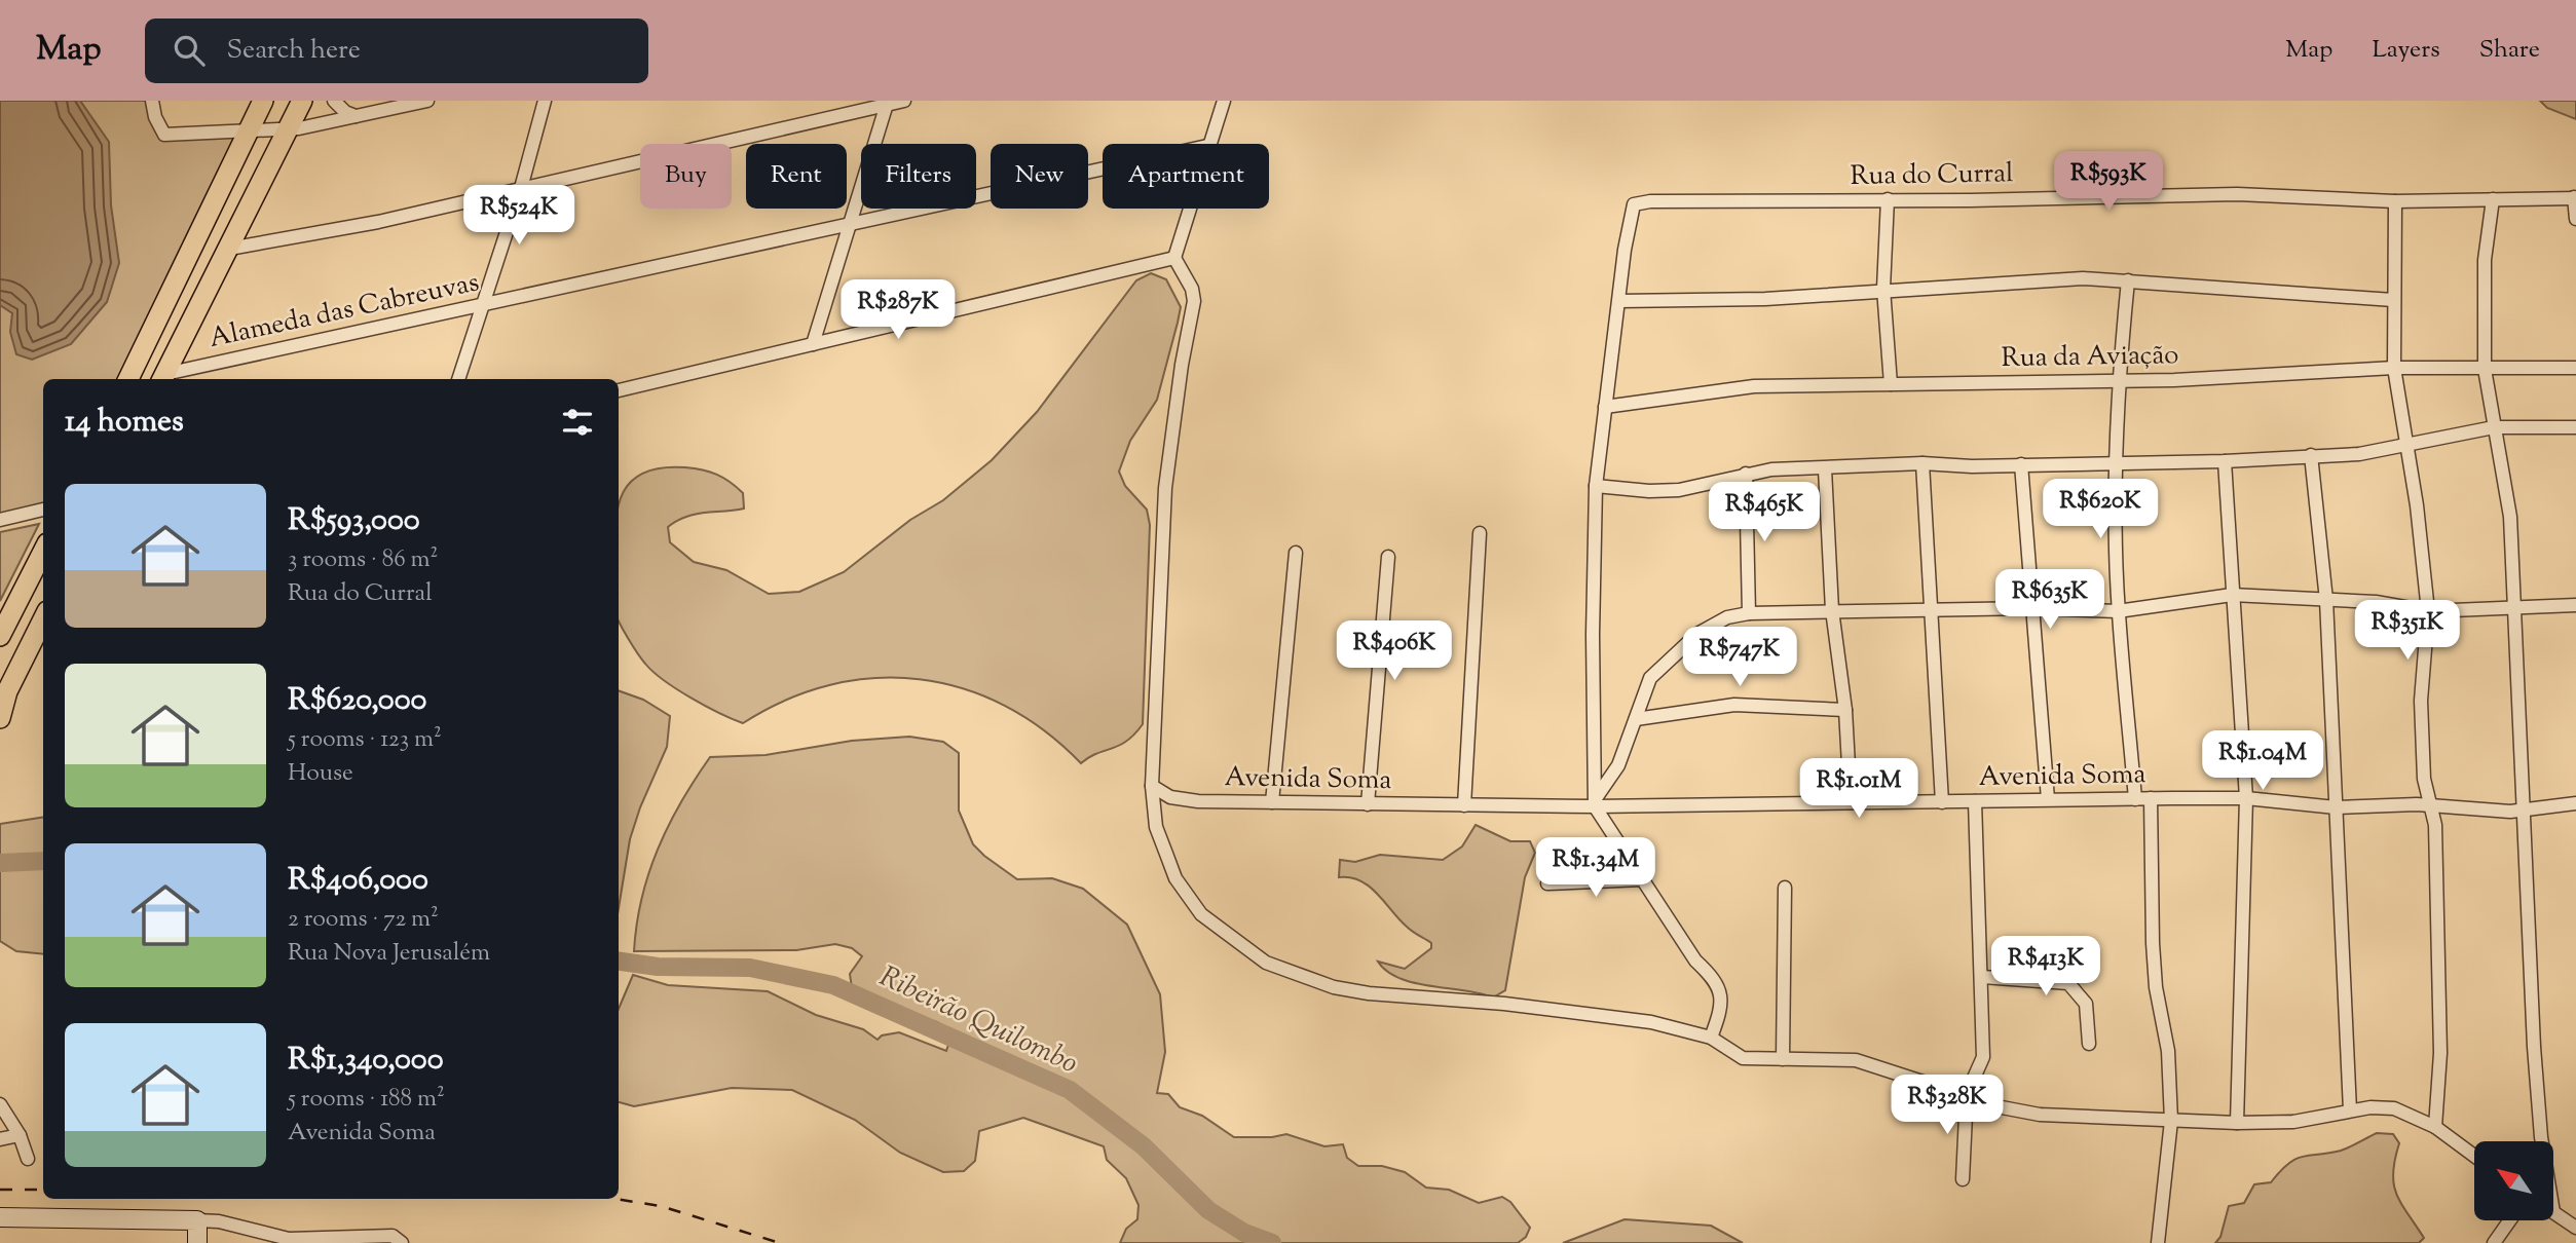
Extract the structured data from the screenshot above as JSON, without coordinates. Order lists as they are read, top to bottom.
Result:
{
  "streets": {
    "street": [
      "Rua do Curral",
      "Alameda das Cabreuvas",
      "Rua da Aviação",
      "Avenida Soma"
    ]
  },
  "water": ["Ribeirão Quilombo"],
  "north": "top left",
  "page": {
    "header": "Map",
    "search": "Search here",
    "nav": ["Map", "Layers", "Share"],
    "chip": [
      "Buy",
      "Rent",
      "Filters",
      "New",
      "Apartment"
    ],
    "price": [
      "R$593K",
      "R$524K",
      "R$287K",
      "R$620K",
      "R$465K",
      "R$635K",
      "R$351K",
      "R$406K",
      "R$747K",
      "R$1.04M",
      "R$1.01M",
      "R$1.34M",
      "R$413K",
      "R$328K"
    ],
    "heading": "14 homes",
    "list": [
      {
        "name": "R$593,000",
        "note": "3 rooms · 86 m² · Rua do Curral"
      },
      {
        "name": "R$620,000",
        "note": "5 rooms · 123 m² · House"
      },
      {
        "name": "R$406,000",
        "note": "2 rooms · 72 m² · Rua Nova Jerusalém"
      },
      {
        "name": "R$1,340,000",
        "note": "5 rooms · 188 m² · Avenida Soma"
      }
    ]
  }
}
